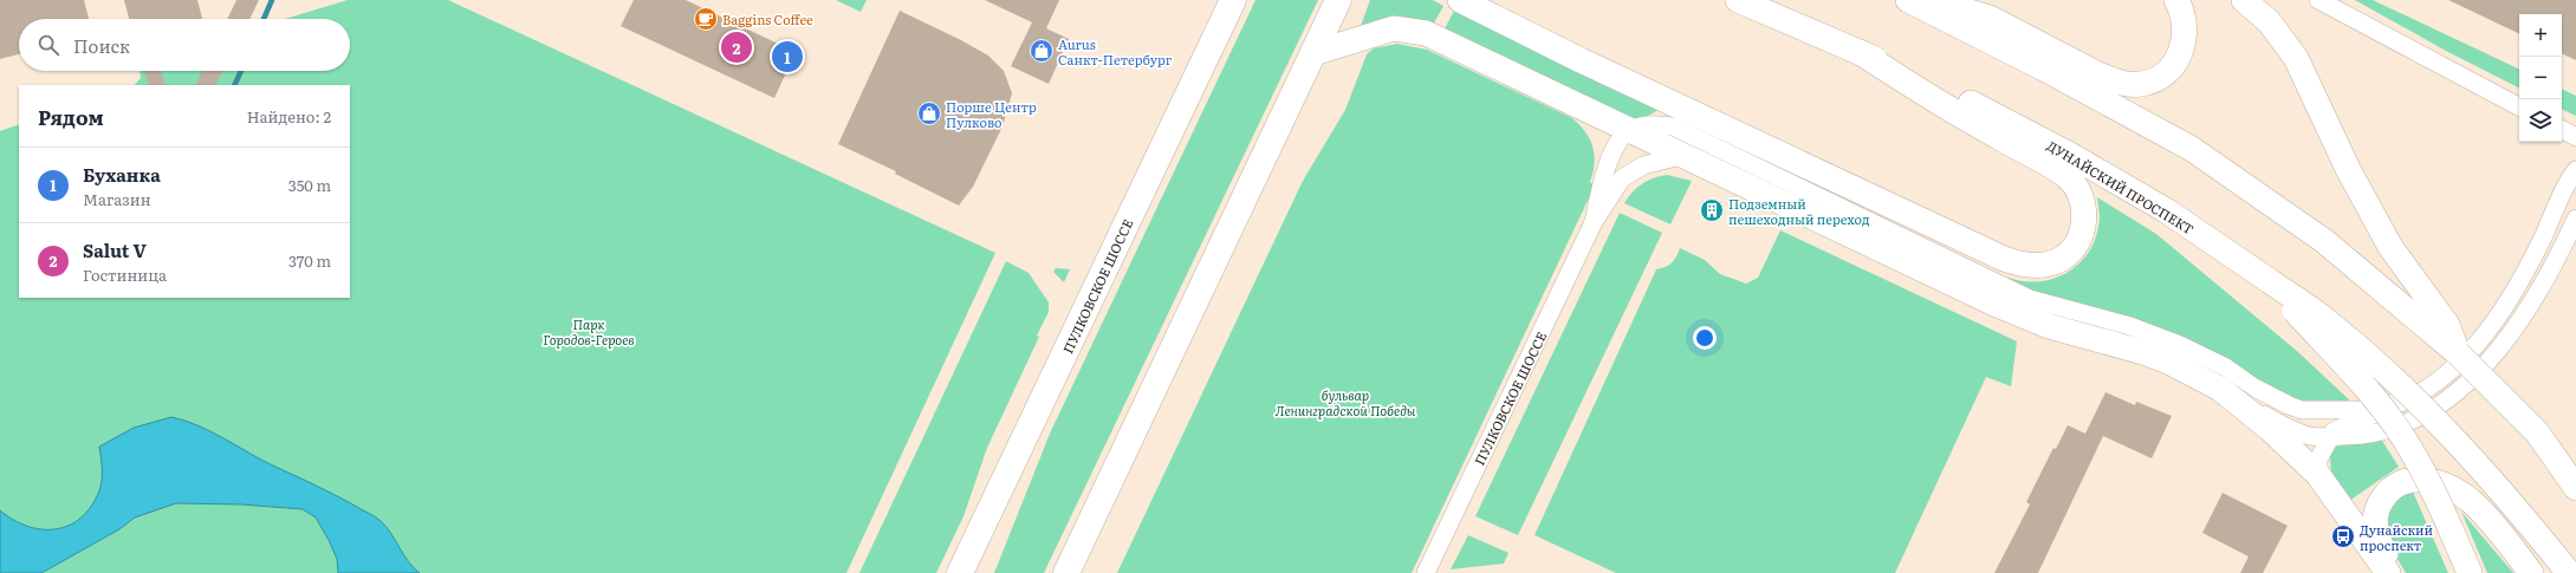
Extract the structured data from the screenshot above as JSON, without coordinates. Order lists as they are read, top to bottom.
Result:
{
  "streets": {
    "main road": ["ДУНАЙСКИЙ ПРОСПЕКТ", "ПУЛКОВСКОЕ ШОССЕ"]
  },
  "parks": ["Парк Городов-Героев", "бульвар Ленинградской Победы"],
  "places": {
    "cafe": ["Baggins Coffee"],
    "shop": ["Aurus Санкт-Петербург", "Порше Центр Пулково"],
    "building": ["Подземный пешеходный переход"],
    "bus stop": ["Дунайский проспект"]
  },
  "page": {
    "map_buttons": ["+", "−"],
    "search": "Поиск",
    "pins": ["2", "1"],
    "heading": ["Рядом", "Найдено: 2"],
    "list": [
      {
        "mark": "1",
        "name": "Буханка",
        "note": "Магазин",
        "value": "350 m"
      },
      {
        "mark": "2",
        "name": "Salut V",
        "note": "Гостиница",
        "value": "370 m"
      }
    ]
  }
}
